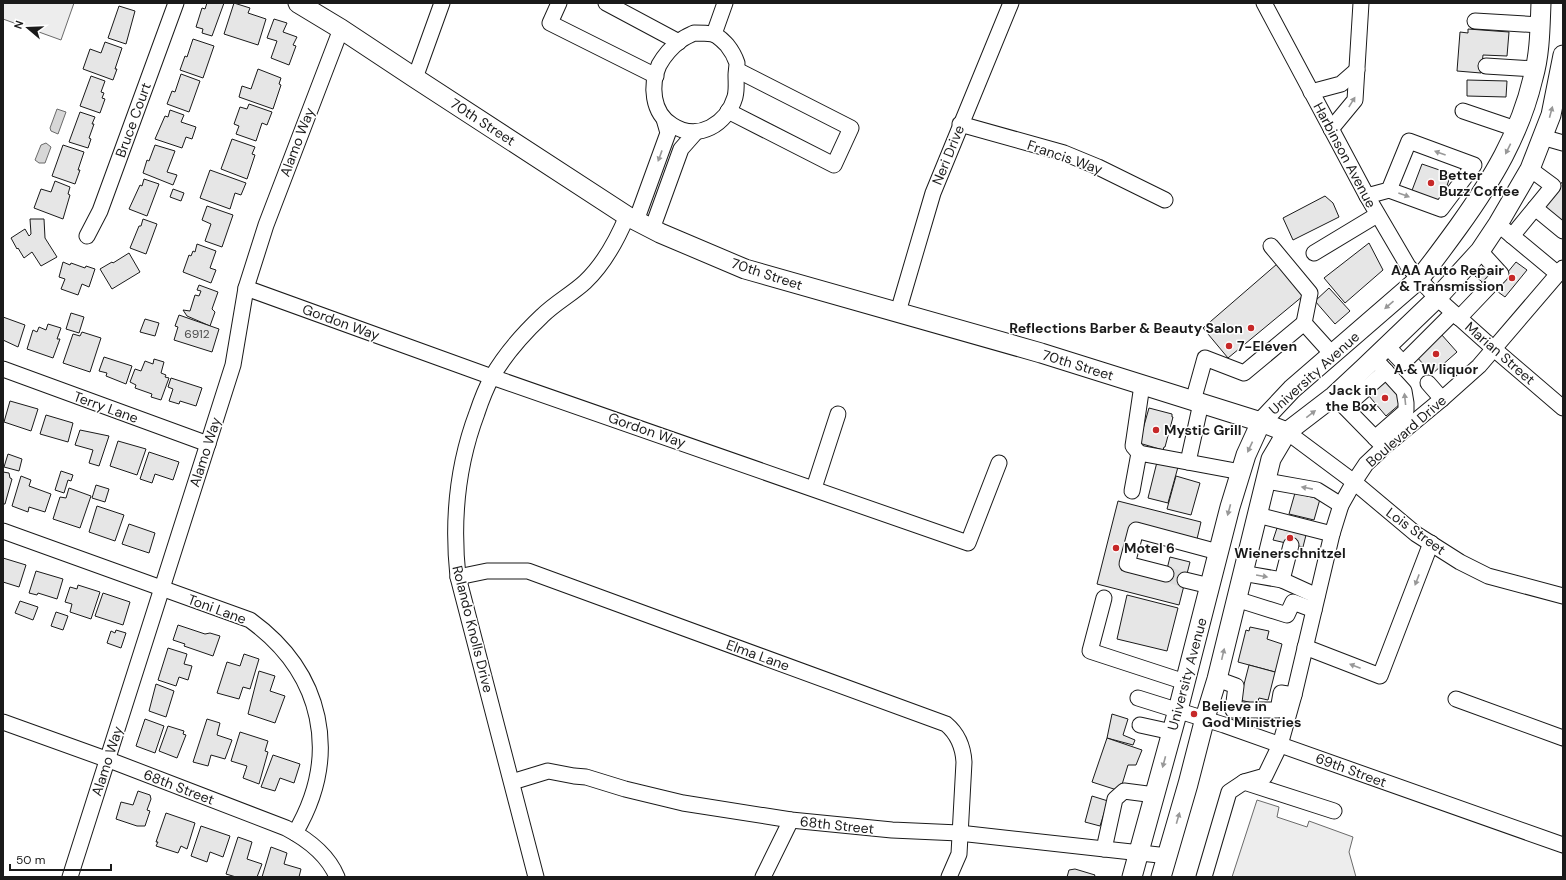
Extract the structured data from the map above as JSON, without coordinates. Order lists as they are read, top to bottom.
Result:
{
  "streets": {
    "main road": ["70th Street", "University Avenue"],
    "street": [
      "Bruce Court",
      "Alamo Way",
      "Neri Drive",
      "Harbinson Avenue",
      "Francis Way",
      "Gordon Way",
      "Marian Street",
      "Terry Lane",
      "Boulevard Drive",
      "Lois Street",
      "Toni Lane",
      "Rolando Knolls Drive",
      "Elma Lane",
      "69th Street",
      "68th Street"
    ]
  },
  "crossings": [
    ["70th Street", "Alamo Way"],
    ["70th Street", "Neri Drive"],
    ["70th Street", "University Avenue"],
    ["70th Street", "Lois Street"],
    ["70th Street", "Rolando Knolls Drive"],
    ["Alamo Way", "Gordon Way"],
    ["Alamo Way", "Terry Lane"],
    ["Alamo Way", "Toni Lane"],
    ["Alamo Way", "68th Street"],
    ["Neri Drive", "Francis Way"],
    ["Harbinson Avenue", "Marian Street"],
    ["Harbinson Avenue", "University Avenue"],
    ["Gordon Way", "Rolando Knolls Drive"],
    ["Marian Street", "University Avenue"],
    ["Marian Street", "Boulevard Drive"],
    ["University Avenue", "Lois Street"],
    ["University Avenue", "69th Street"],
    ["University Avenue", "68th Street"],
    ["Boulevard Drive", "Lois Street"],
    ["Boulevard Drive", "69th Street"],
    ["Toni Lane", "68th Street"],
    ["Rolando Knolls Drive", "Elma Lane"],
    ["Rolando Knolls Drive", "68th Street"],
    ["Elma Lane", "68th Street"]
  ],
  "places": [
    "Better Buzz Coffee",
    "AAA Auto Repair & Transmission",
    "Reflections Barber & Beauty Salon",
    "7-Eleven",
    "A & W liquor",
    "Jack in the Box",
    "Mystic Grill",
    "Wienerschnitzel",
    "Motel 6",
    "Believe in God Ministries"
  ],
  "house_numbers": ["6912"],
  "scale_bar": "50 m",
  "north": "left"
}
